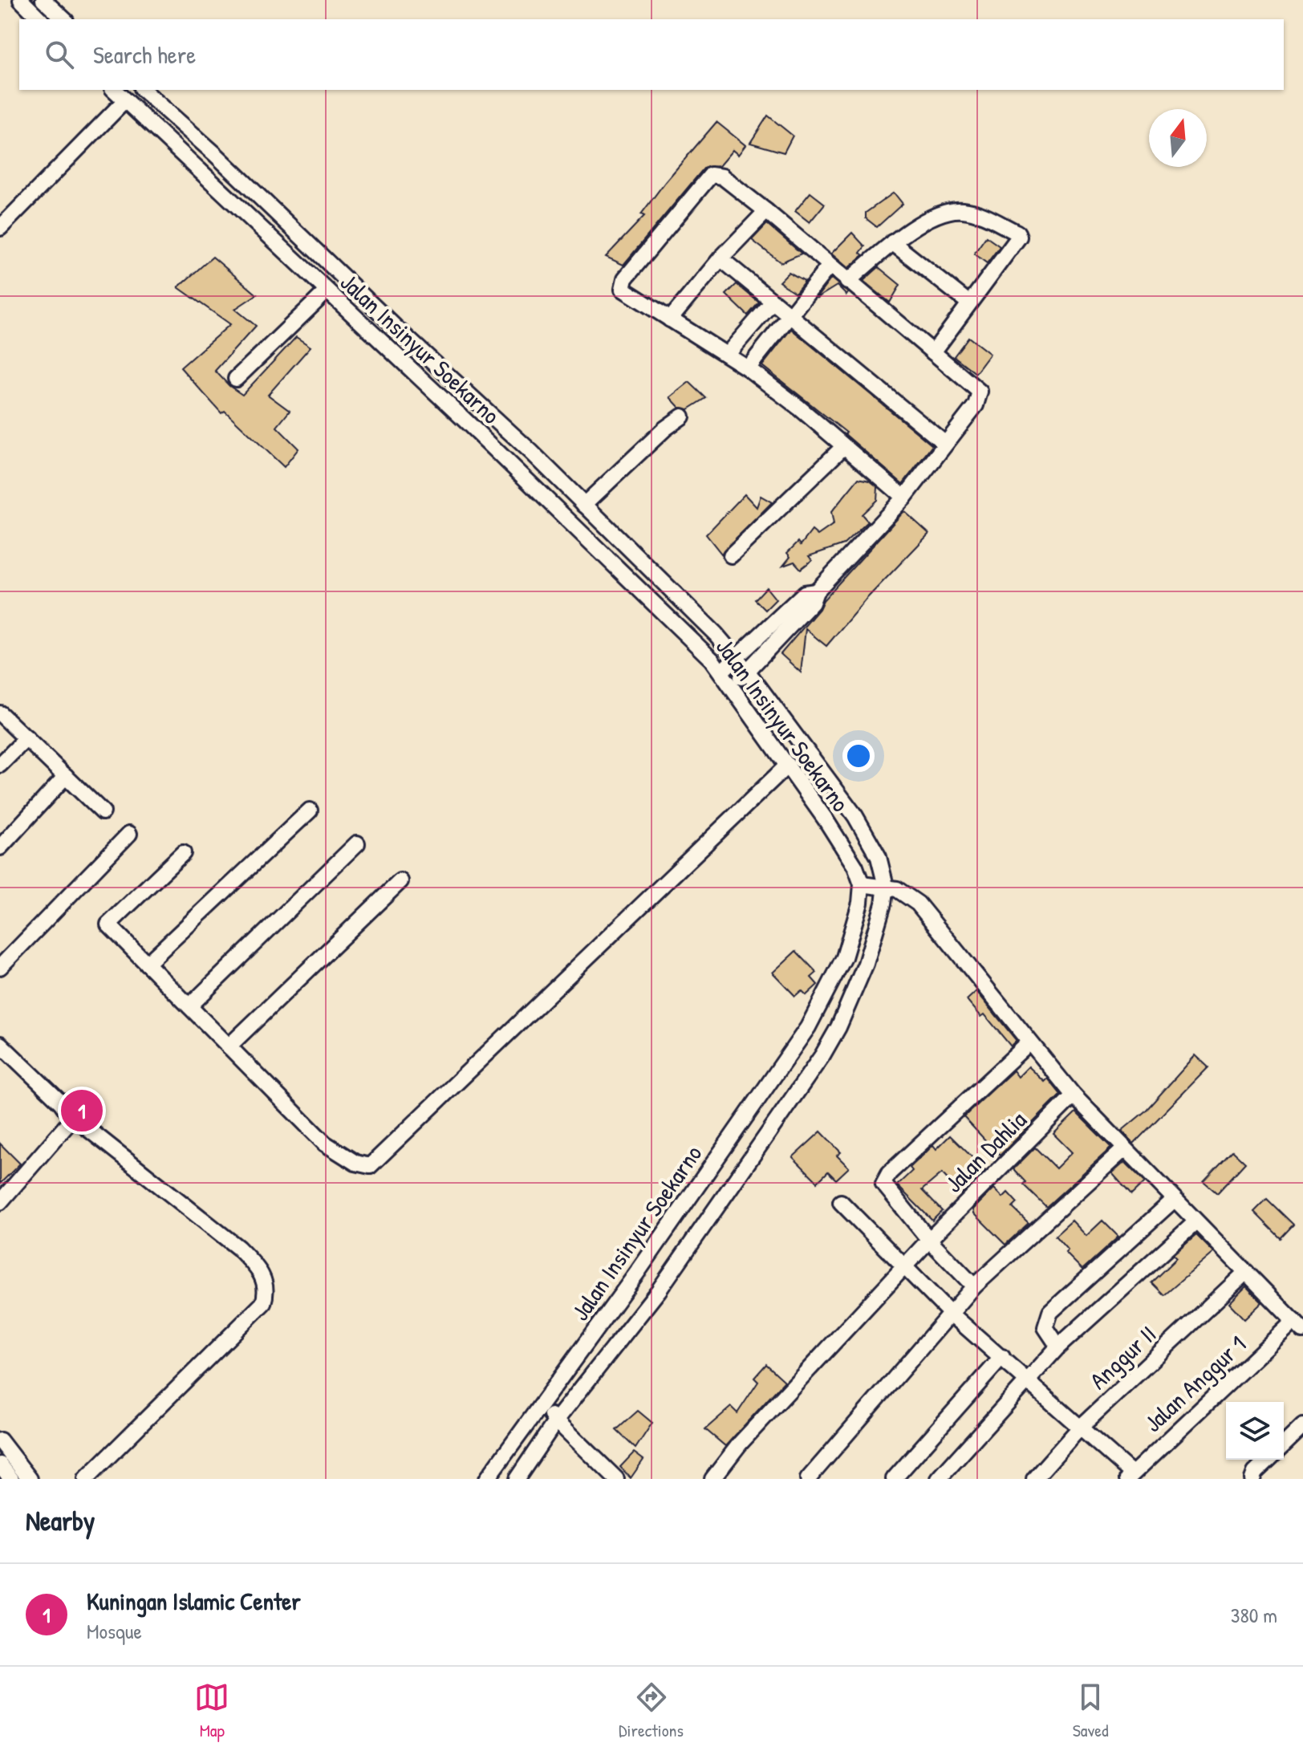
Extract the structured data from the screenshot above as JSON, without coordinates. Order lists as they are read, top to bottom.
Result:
{
  "streets": {
    "street": [
      "Jalan Insinyur Soekarno",
      "Jalan Dahlia",
      "Anggur II",
      "Jalan Anggur 1"
    ]
  },
  "north": "top",
  "page": {
    "search": "Search here",
    "pins": "1",
    "heading": "Nearby",
    "list": [
      {
        "mark": "1",
        "name": "Kuningan Islamic Center",
        "note": "Mosque",
        "value": "380 m"
      }
    ],
    "nav": ["Map", "Directions", "Saved"]
  }
}
